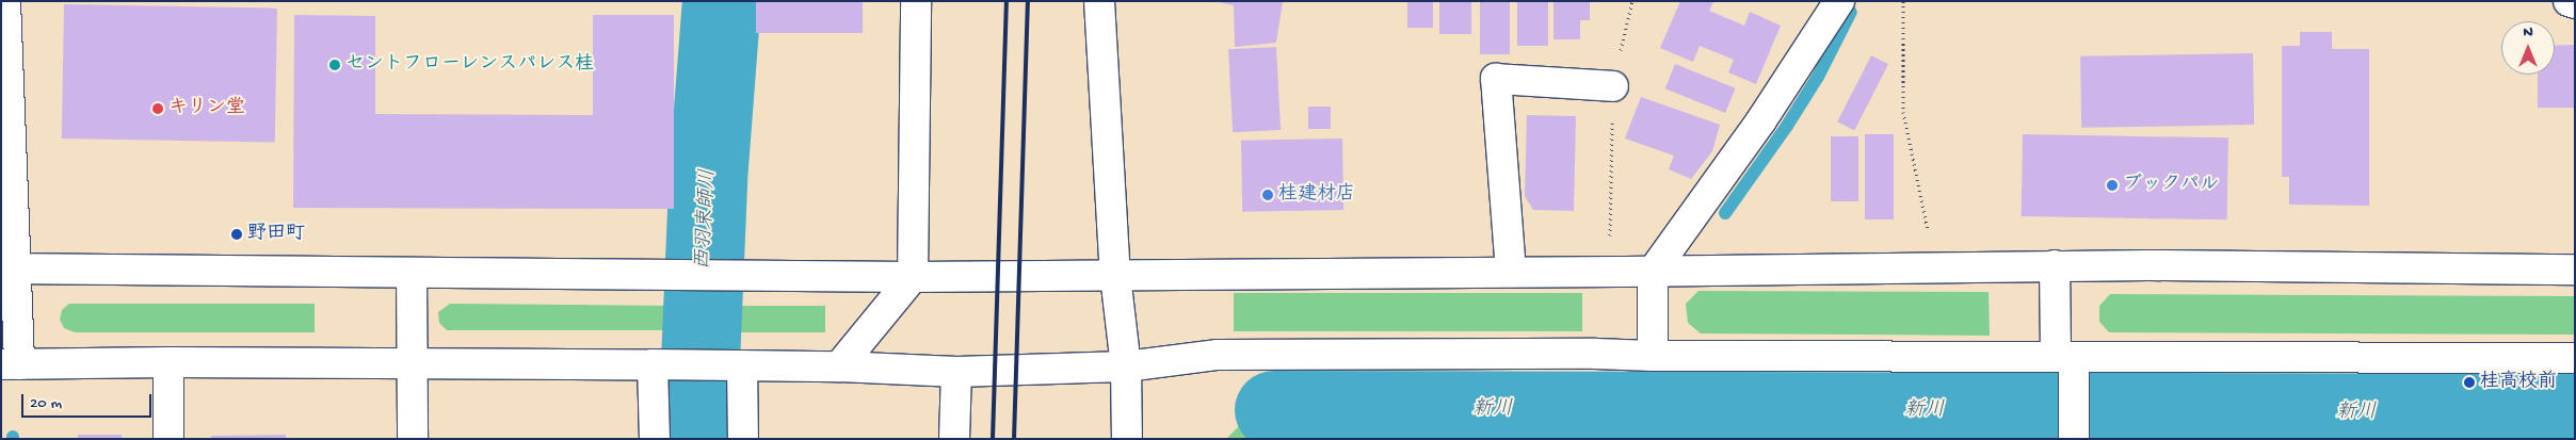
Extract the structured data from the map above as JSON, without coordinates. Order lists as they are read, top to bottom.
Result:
{
  "water": ["西羽束師川", "新川"],
  "places": [
    "セントフローレンスパレス桂",
    "キリン堂",
    "ブックパル",
    "桂建材店",
    "野田町",
    "桂高校前"
  ],
  "scale_bar": "20 m",
  "north": "top"
}
